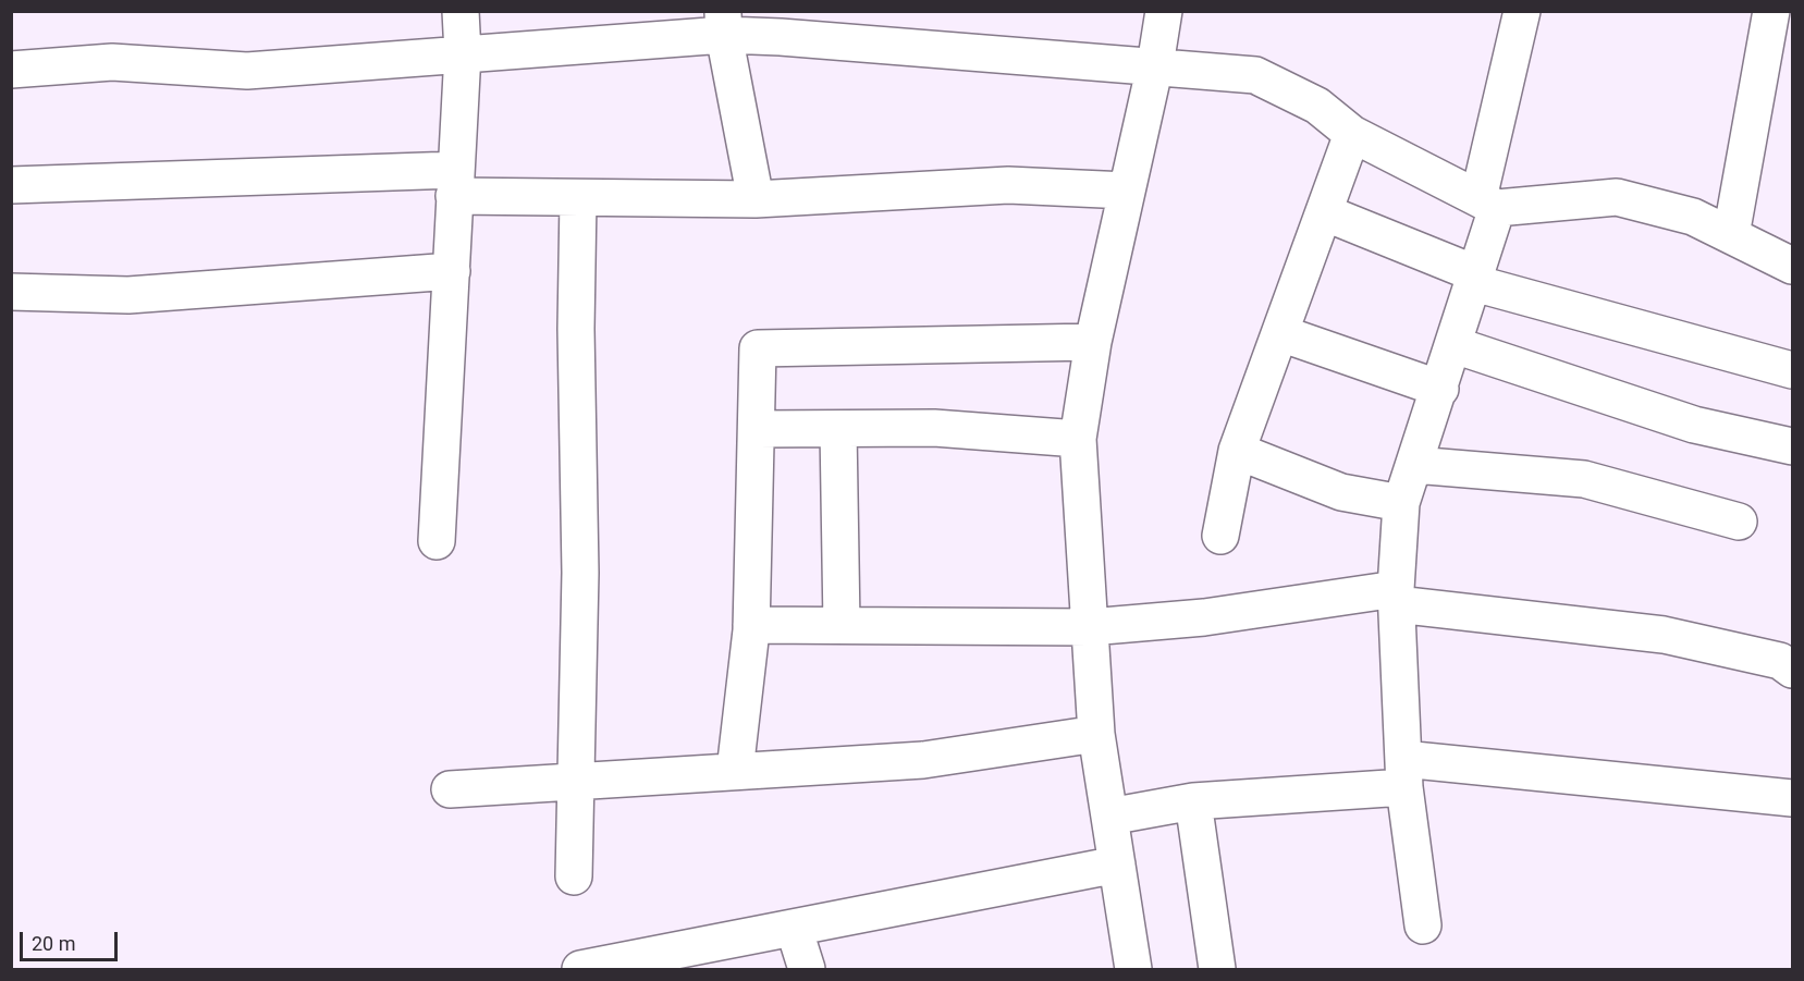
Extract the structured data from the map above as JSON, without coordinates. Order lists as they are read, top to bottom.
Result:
{
  "scale_bar": "20 m"
}
